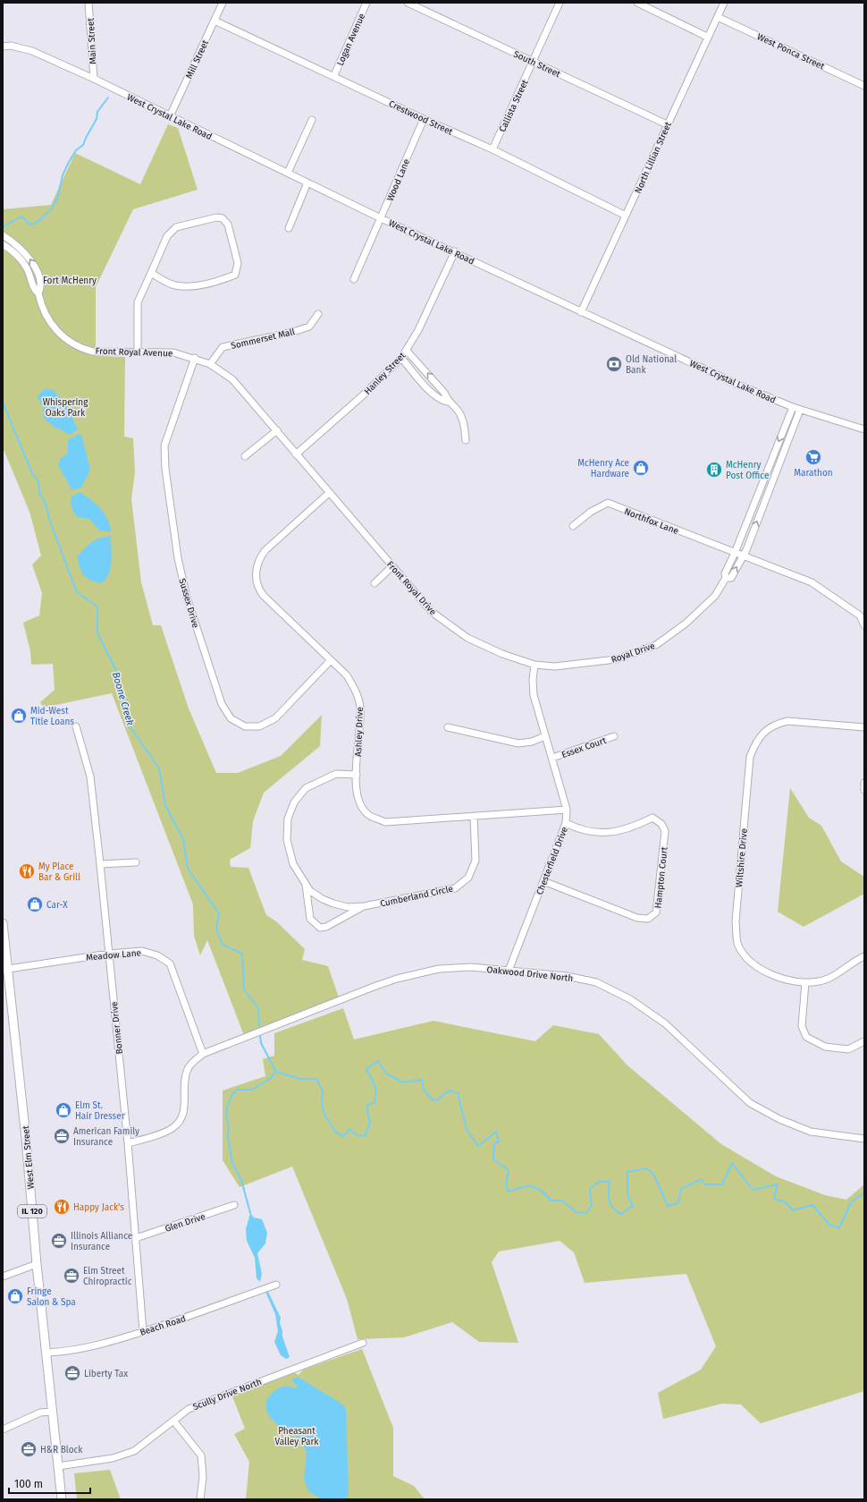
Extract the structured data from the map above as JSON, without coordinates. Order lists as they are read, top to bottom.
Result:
{
  "streets": {
    "main road": ["West Elm Street", "IL 120"],
    "street": [
      "Logan Avenue",
      "Main Street",
      "West Ponca Street",
      "Mill Street",
      "South Street",
      "Callista Street",
      "West Crystal Lake Road",
      "Crestwood Street",
      "North Lillian Street",
      "Wood Lane",
      "Sommerset Mall",
      "Front Royal Avenue",
      "Hanley Street",
      "Northfox Lane",
      "Front Royal Drive",
      "Sussex Drive",
      "Royal Drive",
      "Ashley Drive",
      "Essex Court",
      "Wiltshire Drive",
      "Chesterfield Drive",
      "Hampton Court",
      "Cumberland Circle",
      "Meadow Lane",
      "Oakwood Drive North",
      "Bonner Drive",
      "Glen Drive",
      "Beach Road",
      "Scully Drive North"
    ]
  },
  "crossings": [
    ["Logan Avenue", "Crestwood Street"],
    ["Main Street", "West Crystal Lake Road"],
    ["West Ponca Street", "North Lillian Street"],
    ["Mill Street", "West Crystal Lake Road"],
    ["Mill Street", "Crestwood Street"],
    ["South Street", "Callista Street"],
    ["South Street", "North Lillian Street"],
    ["Callista Street", "Crestwood Street"],
    ["West Crystal Lake Road", "North Lillian Street"],
    ["West Crystal Lake Road", "Wood Lane"],
    ["West Crystal Lake Road", "Hanley Street"],
    ["West Crystal Lake Road", "Royal Drive"],
    ["Crestwood Street", "North Lillian Street"],
    ["Crestwood Street", "Wood Lane"],
    ["Sommerset Mall", "Front Royal Avenue"],
    ["Front Royal Avenue", "Hanley Street"],
    ["Front Royal Avenue", "Front Royal Drive"],
    ["Front Royal Avenue", "Sussex Drive"],
    ["Front Royal Avenue", "Ashley Drive"],
    ["Northfox Lane", "Royal Drive"],
    ["Front Royal Drive", "Royal Drive"],
    ["Front Royal Drive", "Ashley Drive"],
    ["Front Royal Drive", "Chesterfield Drive"],
    ["Sussex Drive", "Ashley Drive"],
    ["Royal Drive", "Chesterfield Drive"],
    ["Ashley Drive", "Chesterfield Drive"],
    ["Ashley Drive", "Cumberland Circle"],
    ["Essex Court", "Chesterfield Drive"],
    ["Chesterfield Drive", "Hampton Court"],
    ["Chesterfield Drive", "Oakwood Drive North"],
    ["Meadow Lane", "Oakwood Drive North"],
    ["Meadow Lane", "Bonner Drive"],
    ["Meadow Lane", "West Elm Street"],
    ["Bonner Drive", "Glen Drive"],
    ["Bonner Drive", "Beach Road"],
    ["West Elm Street", "Beach Road"],
    ["West Elm Street", "Scully Drive North"]
  ],
  "water": ["Boone Creek"],
  "parks": ["Fort McHenry", "Whispering Oaks Park", "Pheasant Valley Park"],
  "places": {
    "bank": ["Old National Bank"],
    "supermarket": ["Marathon"],
    "shop": [
      "McHenry Ace Hardware",
      "Mid-West Title Loans",
      "Car-X",
      "Elm St. Hair Dresser",
      "Fringe Salon & Spa"
    ],
    "building": ["McHenry Post Office"],
    "restaurant": ["My Place Bar & Grill", "Happy Jack's"],
    "office": [
      "American Family Insurance",
      "Illinois Alliance Insurance",
      "Elm Street Chiropractic",
      "Liberty Tax",
      "H&R Block"
    ]
  },
  "scale_bar": "100 m"
}
